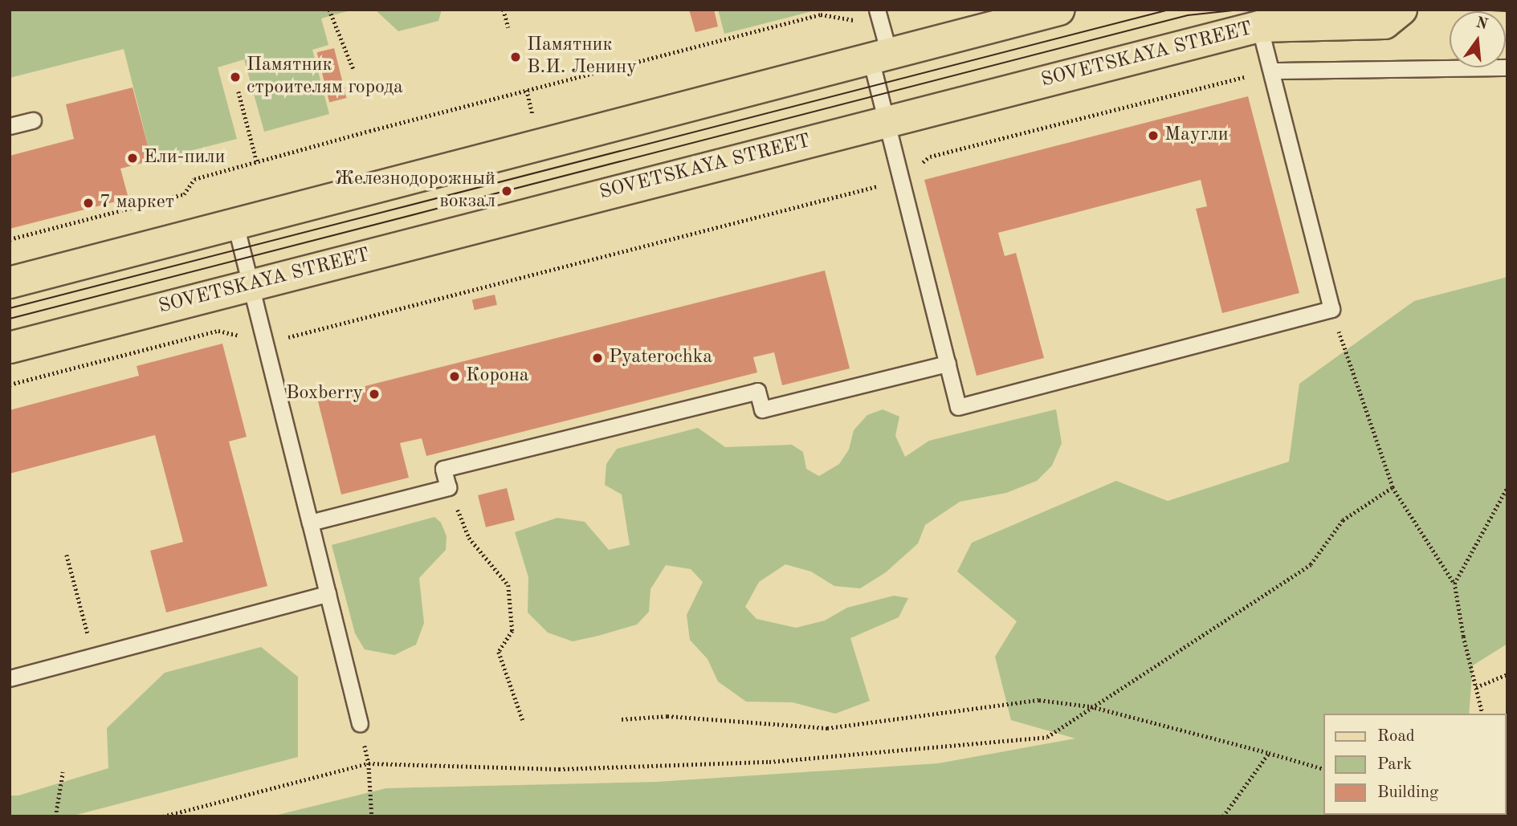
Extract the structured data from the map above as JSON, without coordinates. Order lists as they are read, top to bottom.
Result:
{
  "streets": {
    "main road": ["SOVETSKAYA STREET"]
  },
  "places": [
    "Памятник В.И. Ленину",
    "Памятник строителям города",
    "Маугли",
    "Ели-пили",
    "Железнодорожный вокзал",
    "7 маркет",
    "Pyaterochka",
    "Корона",
    "Boxberry"
  ],
  "legend": ["Road", "Park", "Building"],
  "north": "top"
}
